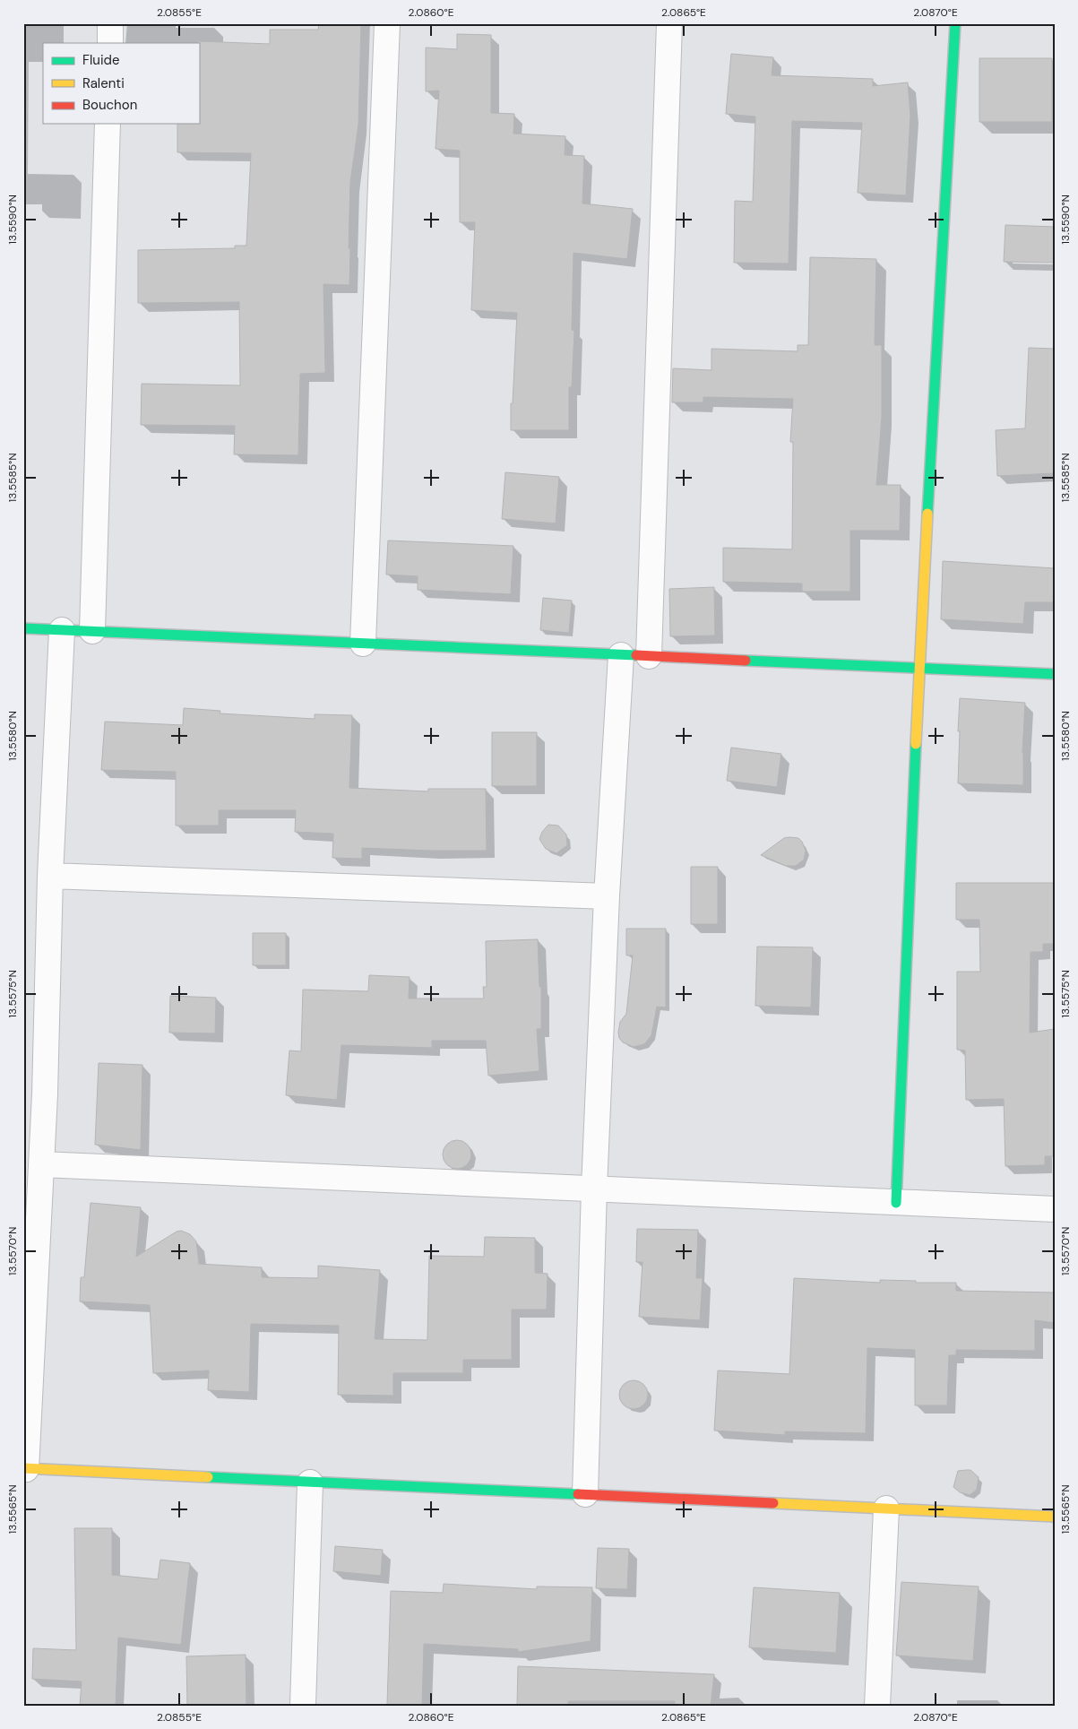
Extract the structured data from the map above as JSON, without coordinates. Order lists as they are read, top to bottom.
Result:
{
  "legend": ["Fluide", "Ralenti", "Bouchon"],
  "coordinates": [
    "2.0855°E",
    "2.0860°E",
    "2.0865°E",
    "2.0870°E",
    "13.5590°N",
    "13.5585°N",
    "13.5580°N",
    "13.5575°N",
    "13.5570°N",
    "13.5565°N"
  ]
}
